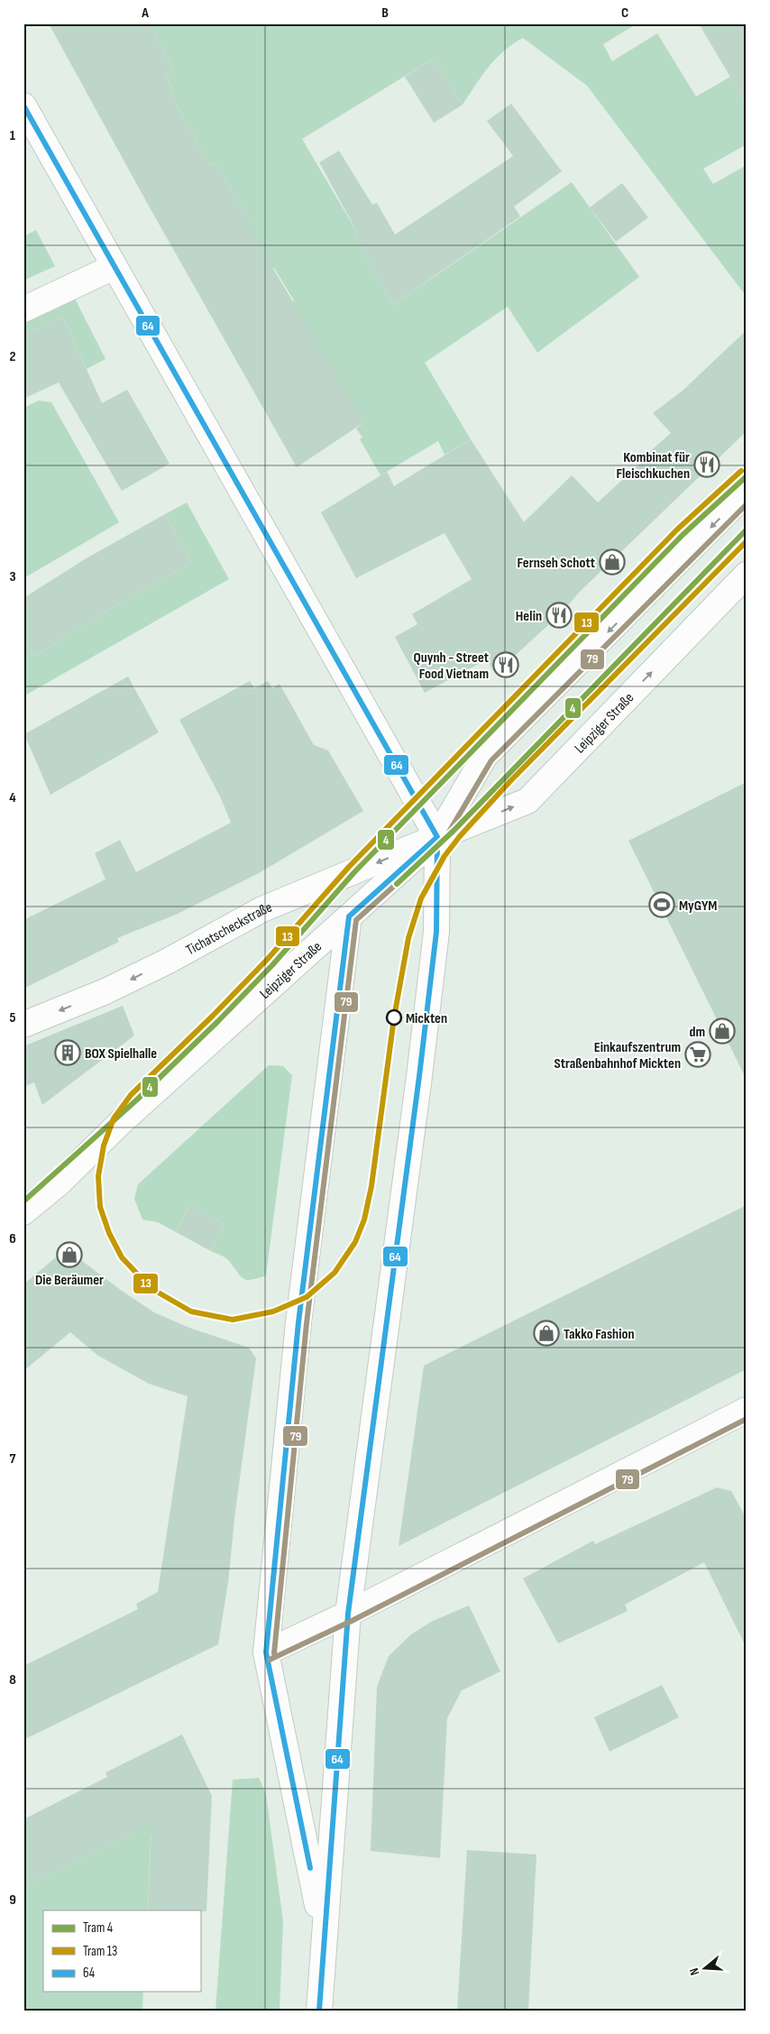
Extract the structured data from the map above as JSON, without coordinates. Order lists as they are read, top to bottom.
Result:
{
  "streets": {
    "main road": ["Leipziger Straße", "Tichatscheckstraße"]
  },
  "crossings": [
    ["Leipziger Straße", "Tichatscheckstraße"]
  ],
  "one_way": ["Tichatscheckstraße"],
  "places": {
    "restaurant": ["Kombinat für Fleischkuchen", "Helin", "Quynh - Street Food Vietnam"],
    "shop": [
      "Fernseh Schott",
      "dm",
      "Die Beräumer",
      "Takko Fashion"
    ],
    "sports": ["MyGYM"],
    "other": ["Mickten"],
    "building": ["BOX Spielhalle"],
    "supermarket": ["Einkaufszentrum Straßenbahnhof Mickten"]
  },
  "lines": [
    "transit line 64",
    "tram line 13",
    "tram line 4",
    "transit line 79"
  ],
  "legend": ["Tram 4", "Tram 13", "64"],
  "north": "left",
  "grid": {
    "columns": ["A", "B", "C"],
    "rows": [
      "1",
      "2",
      "3",
      "4",
      "5",
      "6",
      "7",
      "8",
      "9"
    ]
  }
}
